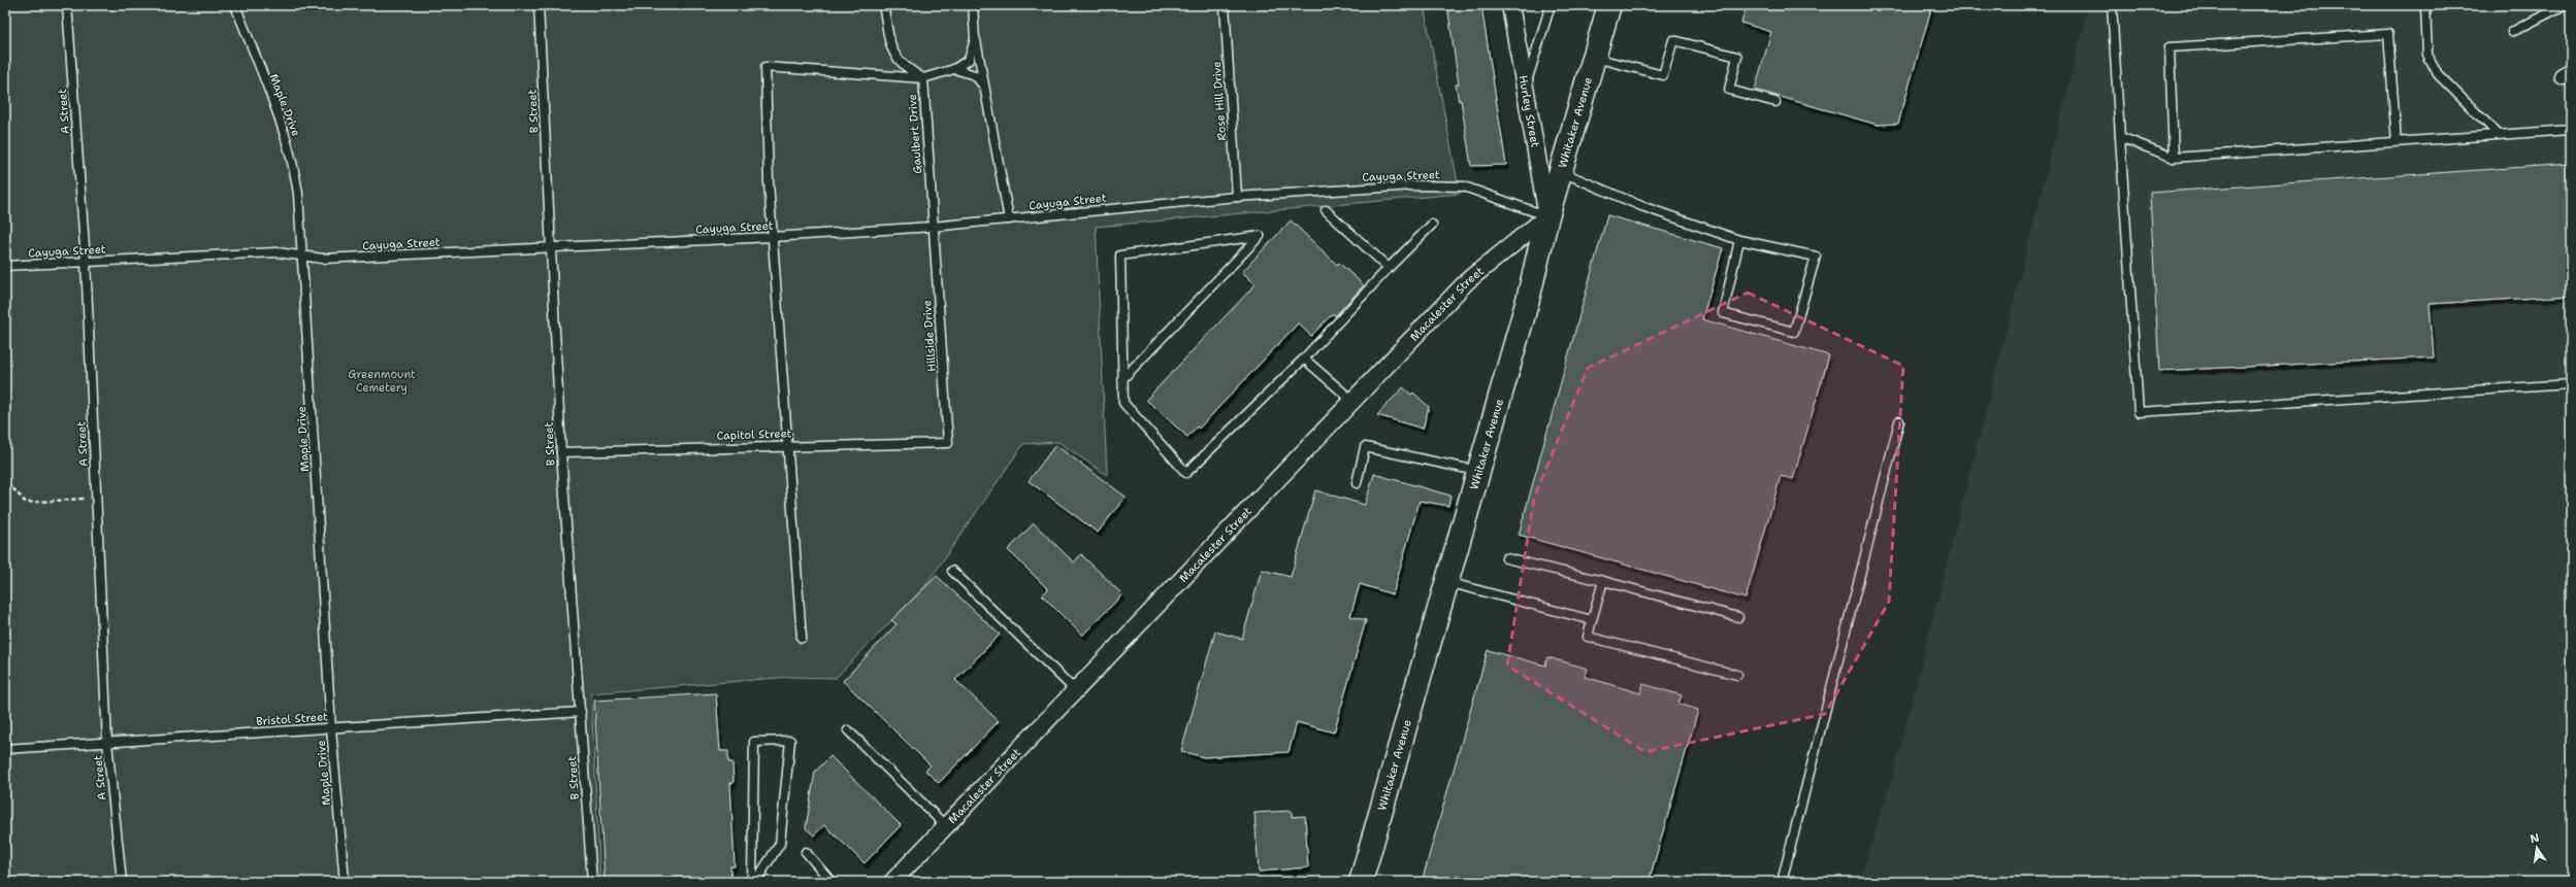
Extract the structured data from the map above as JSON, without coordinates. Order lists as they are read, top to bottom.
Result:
{
  "streets": {
    "main road": ["Whitaker Avenue"],
    "street": ["Hurley Street", "Macalester Street"],
    "lane": [
      "Rose Hill Drive",
      "Maple Drive",
      "A Street",
      "B Street",
      "Gaulbert Drive",
      "Cayuga Street",
      "Hillside Drive",
      "Capitol Street",
      "Bristol Street"
    ]
  },
  "crossings": [
    ["Rose Hill Drive", "Cayuga Street"],
    ["Maple Drive", "Cayuga Street"],
    ["Maple Drive", "Bristol Street"],
    ["A Street", "Cayuga Street"],
    ["A Street", "Bristol Street"],
    ["B Street", "Cayuga Street"],
    ["B Street", "Capitol Street"],
    ["B Street", "Bristol Street"],
    ["Hurley Street", "Whitaker Avenue"],
    ["Hurley Street", "Cayuga Street"],
    ["Hurley Street", "Macalester Street"],
    ["Whitaker Avenue", "Cayuga Street"],
    ["Whitaker Avenue", "Macalester Street"],
    ["Gaulbert Drive", "Cayuga Street"],
    ["Gaulbert Drive", "Hillside Drive"],
    ["Cayuga Street", "Macalester Street"],
    ["Cayuga Street", "Hillside Drive"],
    ["Hillside Drive", "Capitol Street"]
  ],
  "parks": ["Greenmount Cemetery"],
  "north": "top"
}
